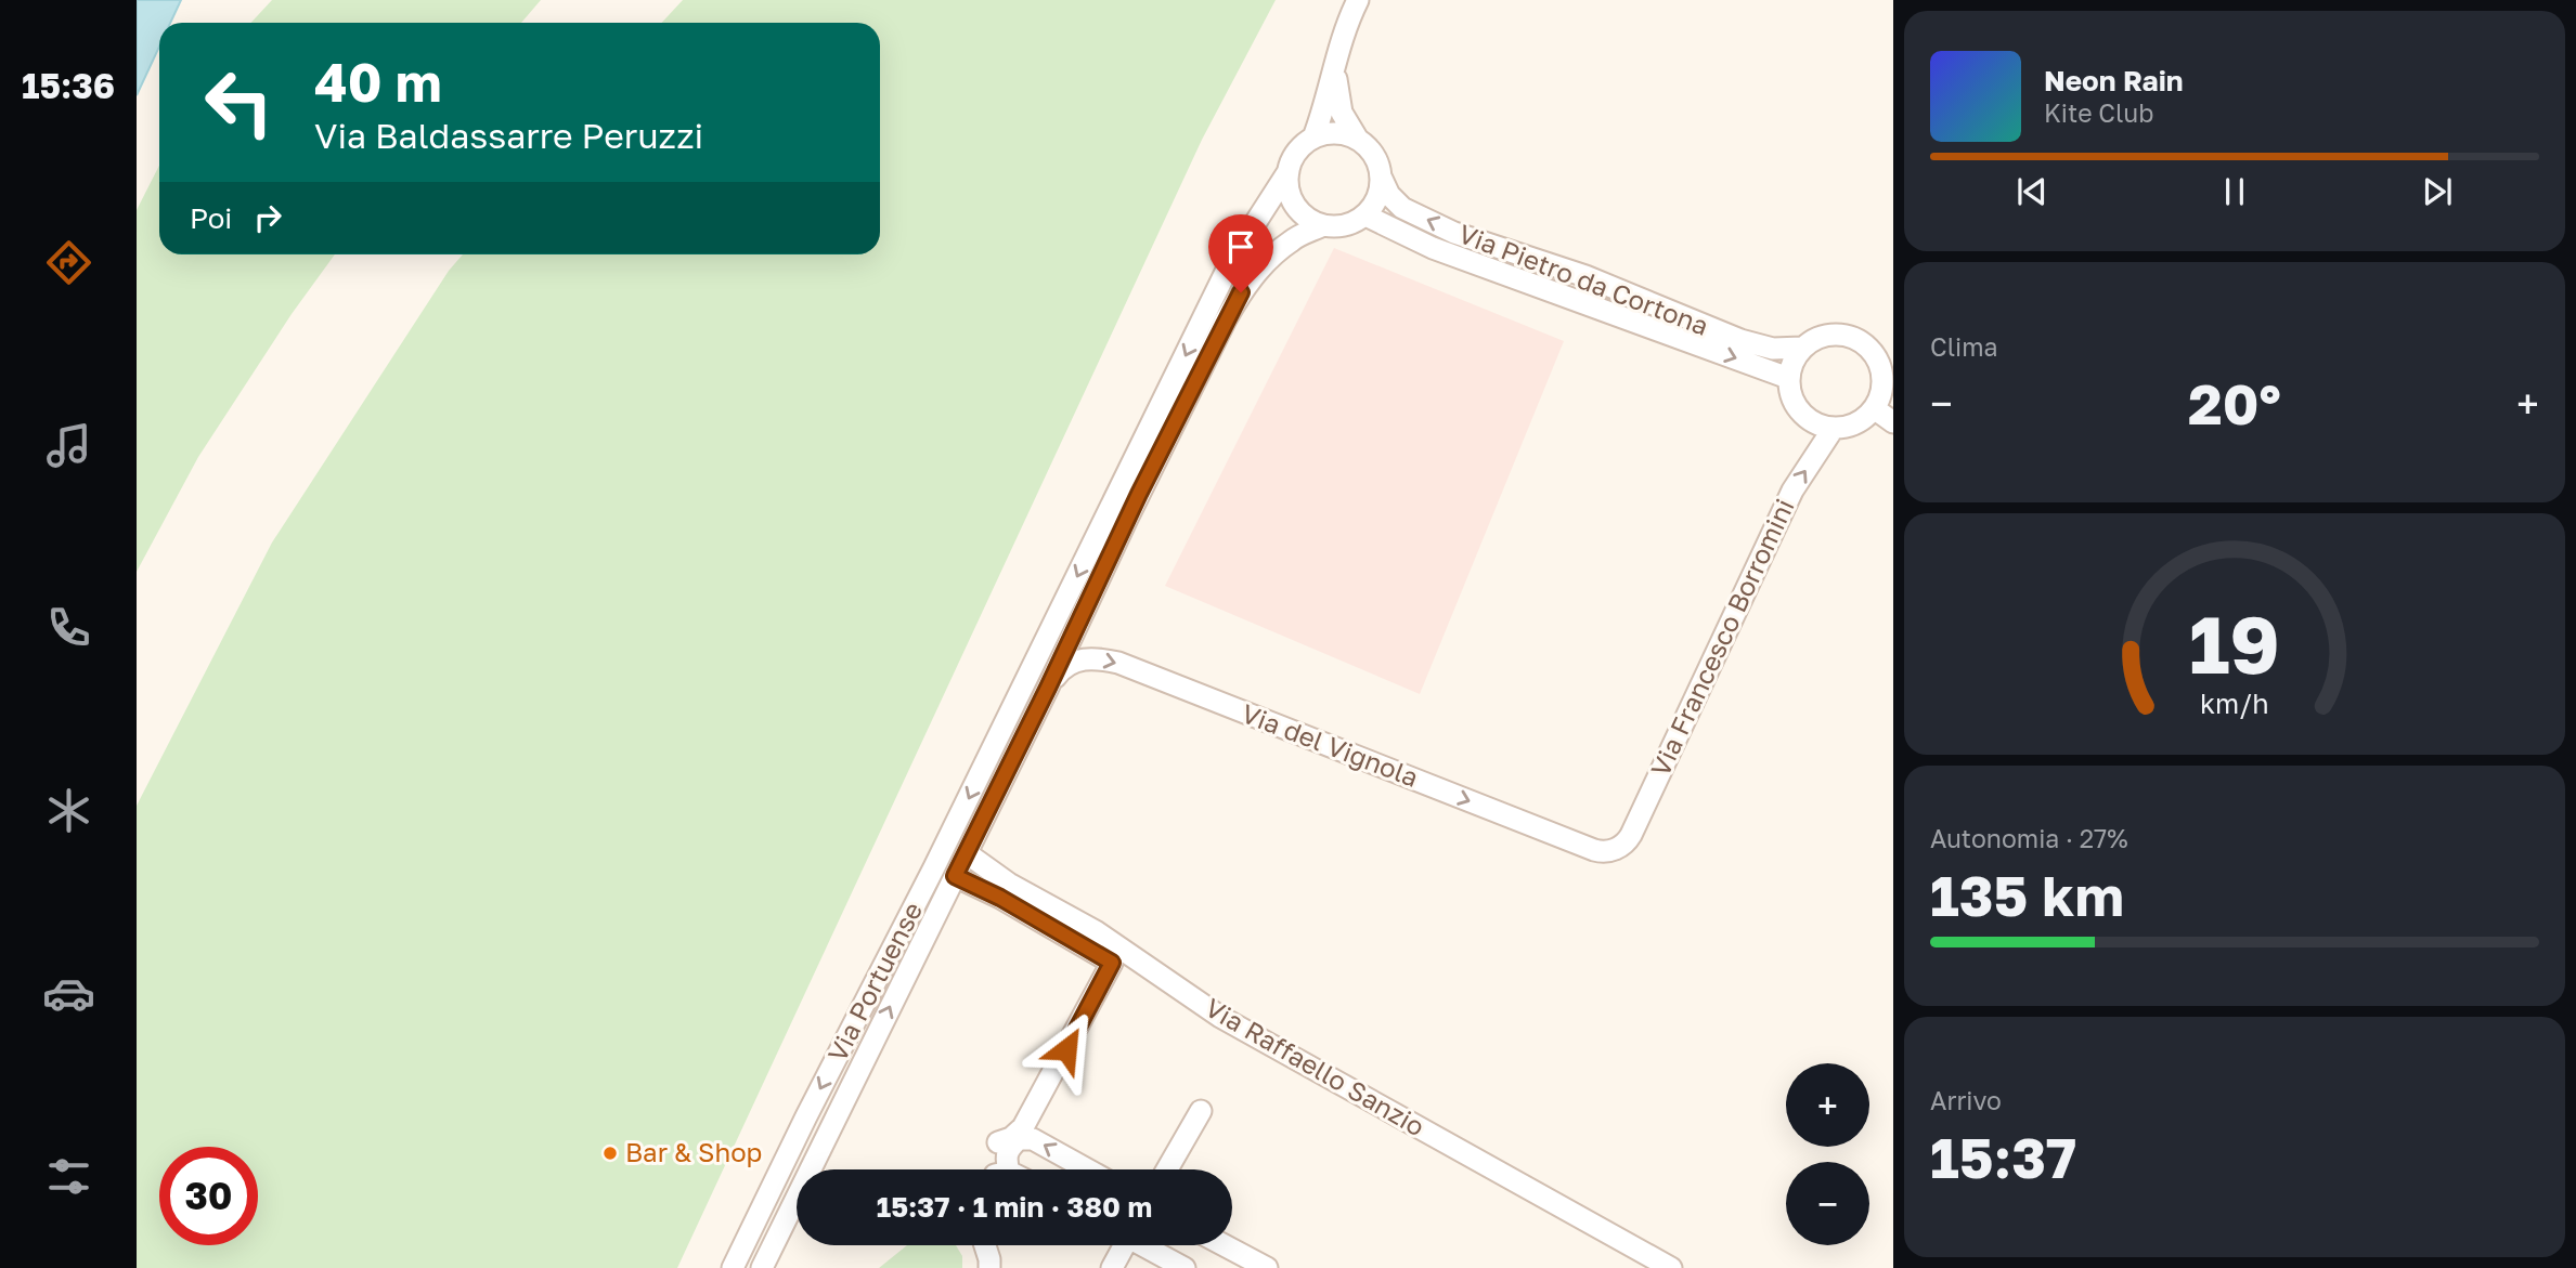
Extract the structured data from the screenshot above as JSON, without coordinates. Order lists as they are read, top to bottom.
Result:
{
  "streets": {
    "street": [
      "Via Pietro da Cortona",
      "Via Francesco Borromini",
      "Via del Vignola",
      "Via Portuense",
      "Via Raffaello Sanzio"
    ]
  },
  "crossings": [
    ["Via Pietro da Cortona", "Via Francesco Borromini"],
    ["Via Pietro da Cortona", "Via Portuense"],
    ["Via Francesco Borromini", "Via del Vignola"],
    ["Via del Vignola", "Via Portuense"],
    ["Via Portuense", "Via Raffaello Sanzio"]
  ],
  "one_way": ["Via Francesco Borromini", "Via del Vignola"],
  "places": ["Bar & Shop"],
  "page": {
    "tabs": "15:36",
    "turn": ["40 m", "Via Baldassarre Peruzzi"],
    "song": ["Neon Rain", "Kite Club"],
    "then": "Poi",
    "tile": [
      "Clima",
      ["Autonomia · 27%", "135 km"],
      ["Arrivo", "15:37"]
    ],
    "heat": ["−", "20°", "+"],
    "map_buttons": ["+", "−"],
    "limit": "30",
    "trip": "15:37 · 1 min · 380 m",
    "gauge": ["19", "km/h"]
  }
}
